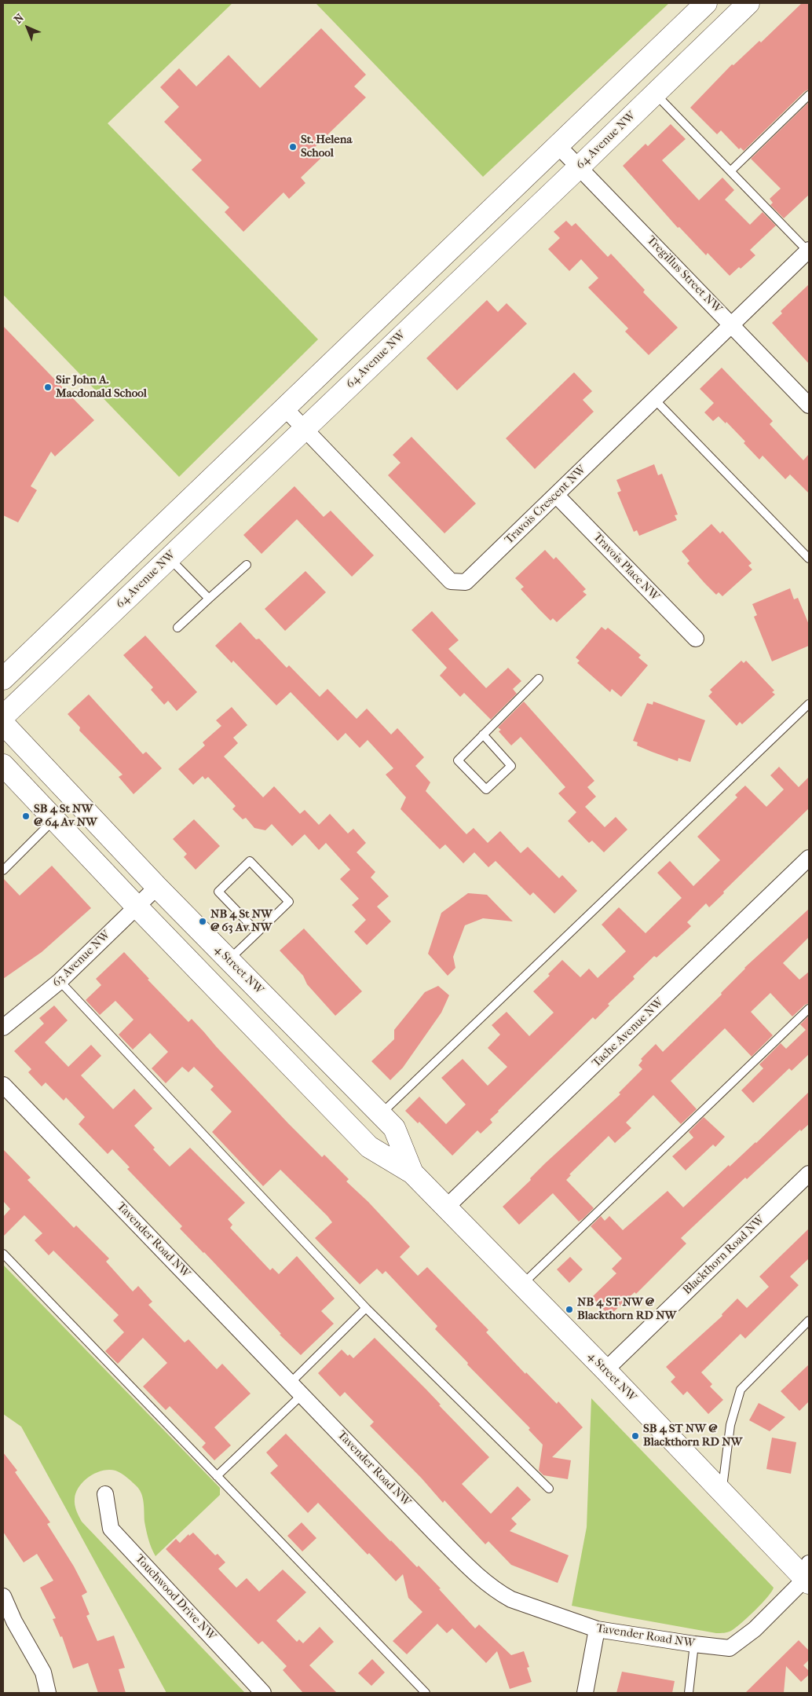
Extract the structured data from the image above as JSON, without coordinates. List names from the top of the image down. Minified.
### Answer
{"streets":{"main road":["64 Avenue NW","4 Street NW"],"street":["Tregillus Street NW","Travois Crescent NW","Travois Place NW","63 Avenue NW","Tache Avenue NW","Tavender Road NW","Blackthorn Road NW","Touchwood Drive NW"]},"crossings":[["64 Avenue NW","Tregillus Street NW"],["64 Avenue NW","Travois Crescent NW"],["Tregillus Street NW","Travois Crescent NW"],["Travois Crescent NW","Travois Place NW"],["63 Avenue NW","4 Street NW"],["4 Street NW","Tache Avenue NW"],["4 Street NW","Tavender Road NW"],["4 Street NW","Blackthorn Road NW"]],"places":["St. Helena School","Sir John A. Macdonald School","SB 4 St NW @ 64 Av NW","NB 4 St NW @ 63 Av NW","NB 4 ST NW @ Blackthorn RD NW","SB 4 ST NW @ Blackthorn RD NW"],"north":"top left"}
